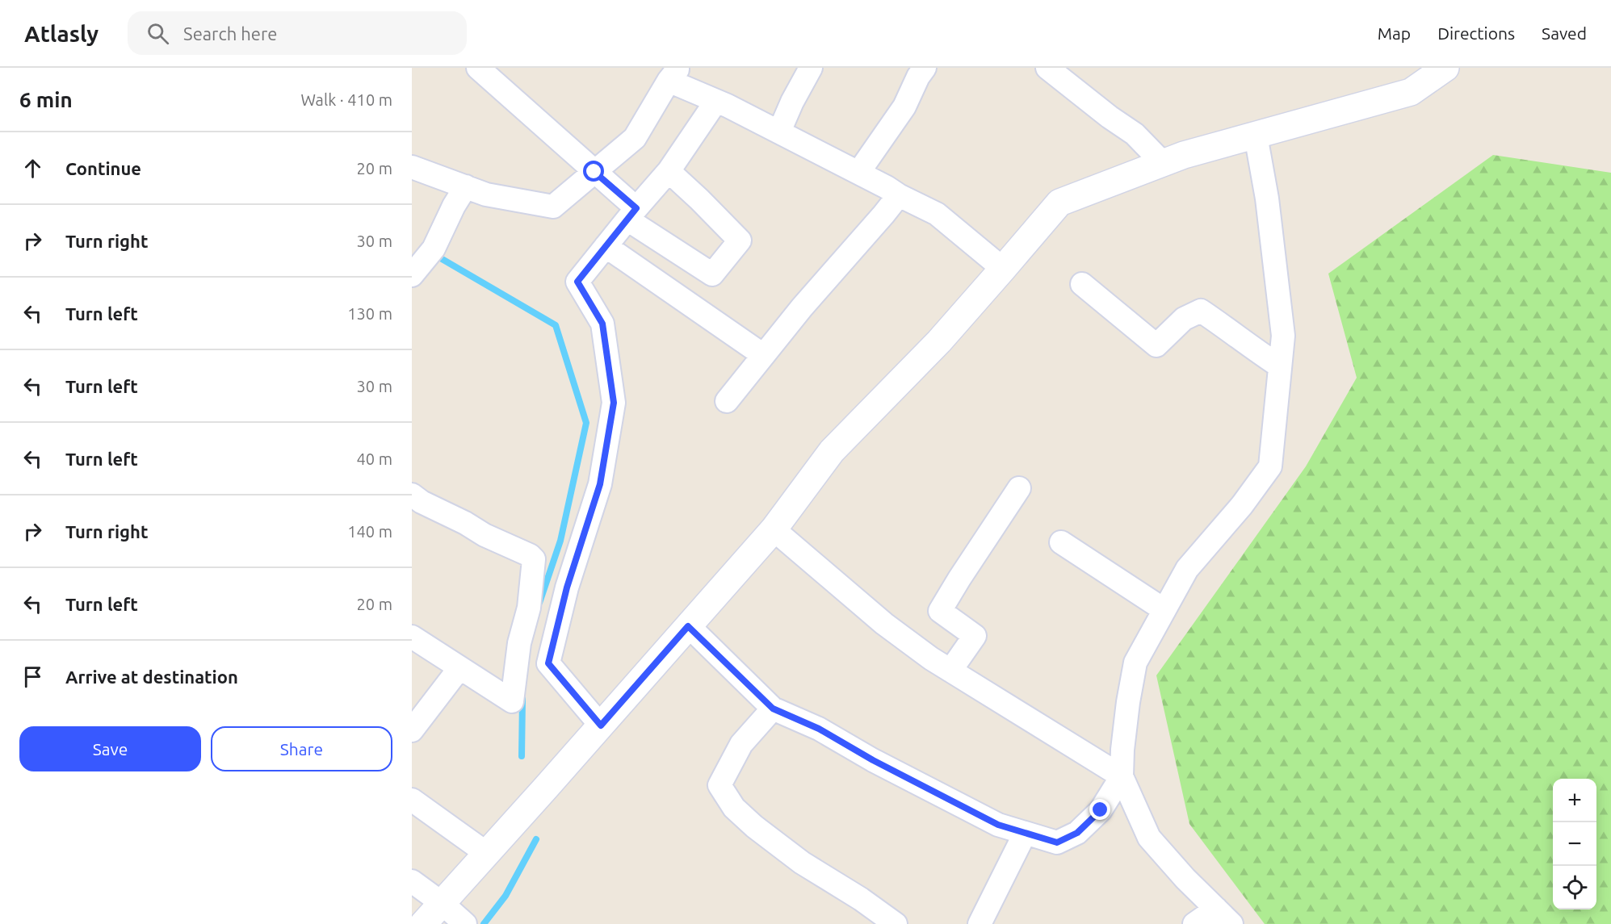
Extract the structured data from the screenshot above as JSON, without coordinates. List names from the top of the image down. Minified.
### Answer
{"page":{"header":"Atlasly","search":"Search here","nav":["Map","Directions","Saved"],"heading":["6 min","Walk · 410 m"],"list":[["Continue","20 m"],["Turn right","30 m"],["Turn left","130 m"],["Turn left","30 m"],["Turn left","40 m"],["Turn right","140 m"],["Turn left","20 m"],"Arrive at destination"],"buttons":["Save","Share"],"map_buttons":["+","−"]}}
